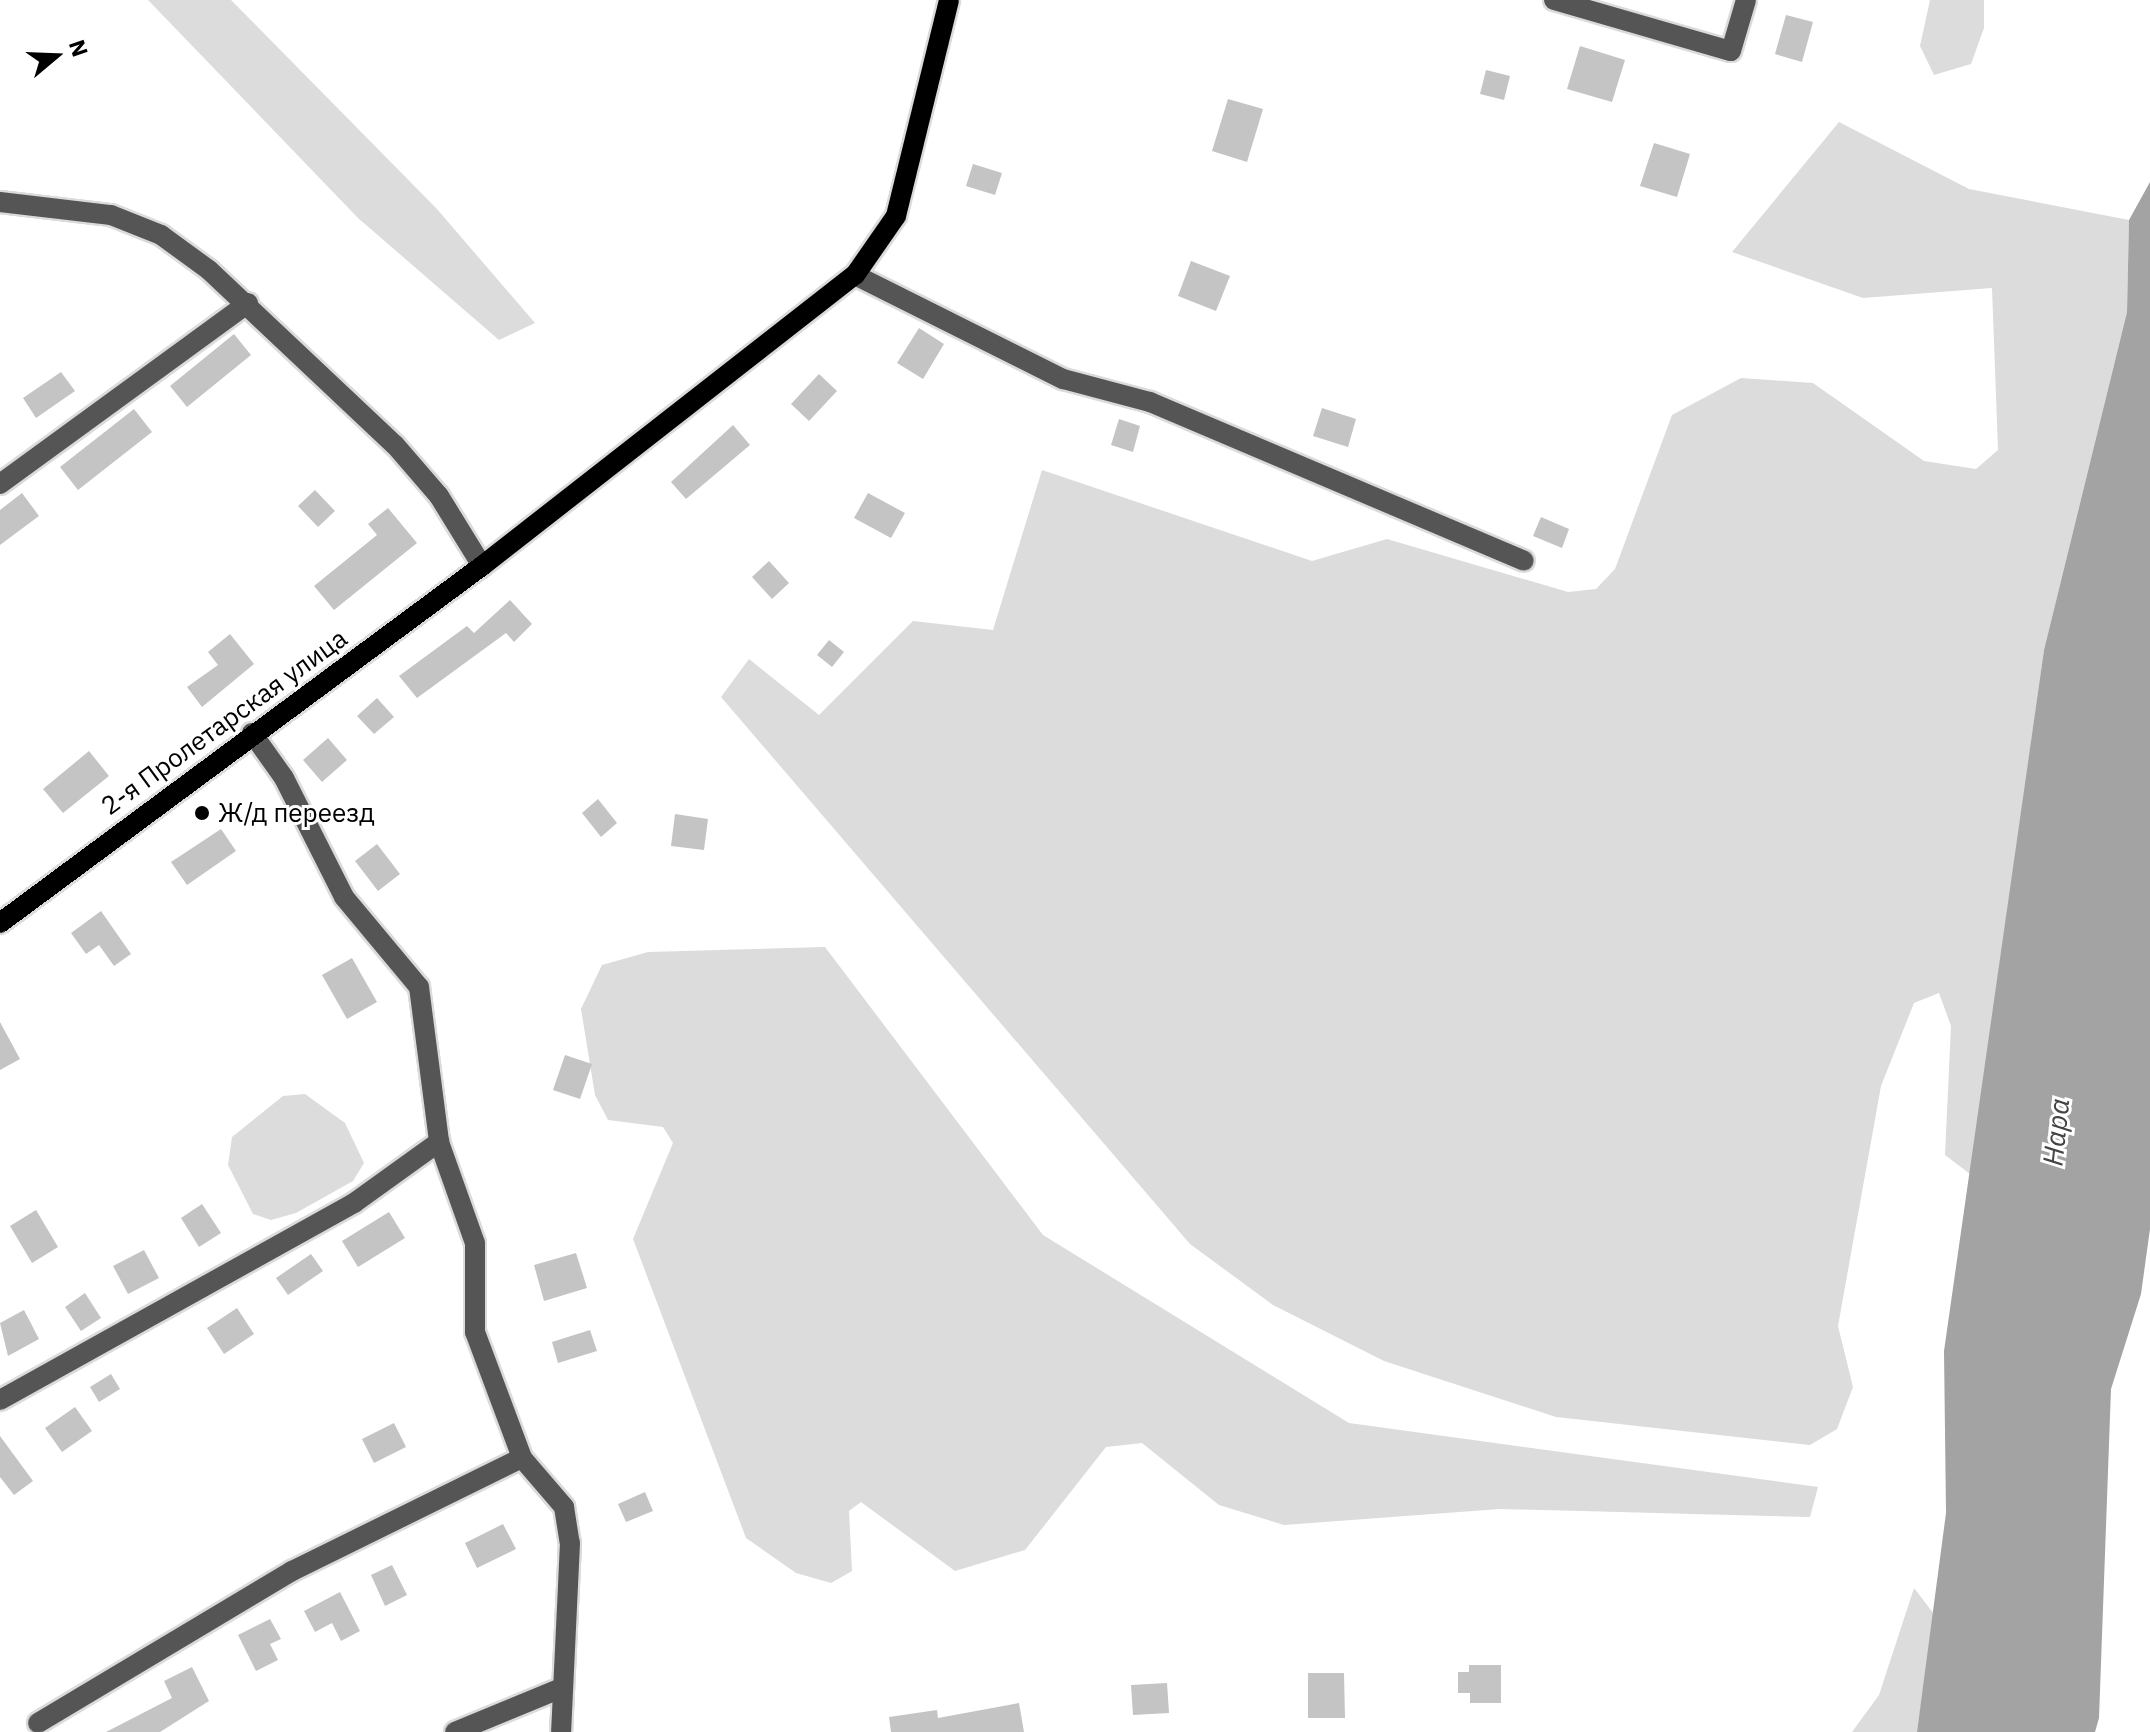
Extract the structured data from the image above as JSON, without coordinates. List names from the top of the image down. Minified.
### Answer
{"streets":{"main road":["2-я Пролетарская улица"]},"water":["Нара"],"places":["Ж/д переезд"],"north":"right"}
